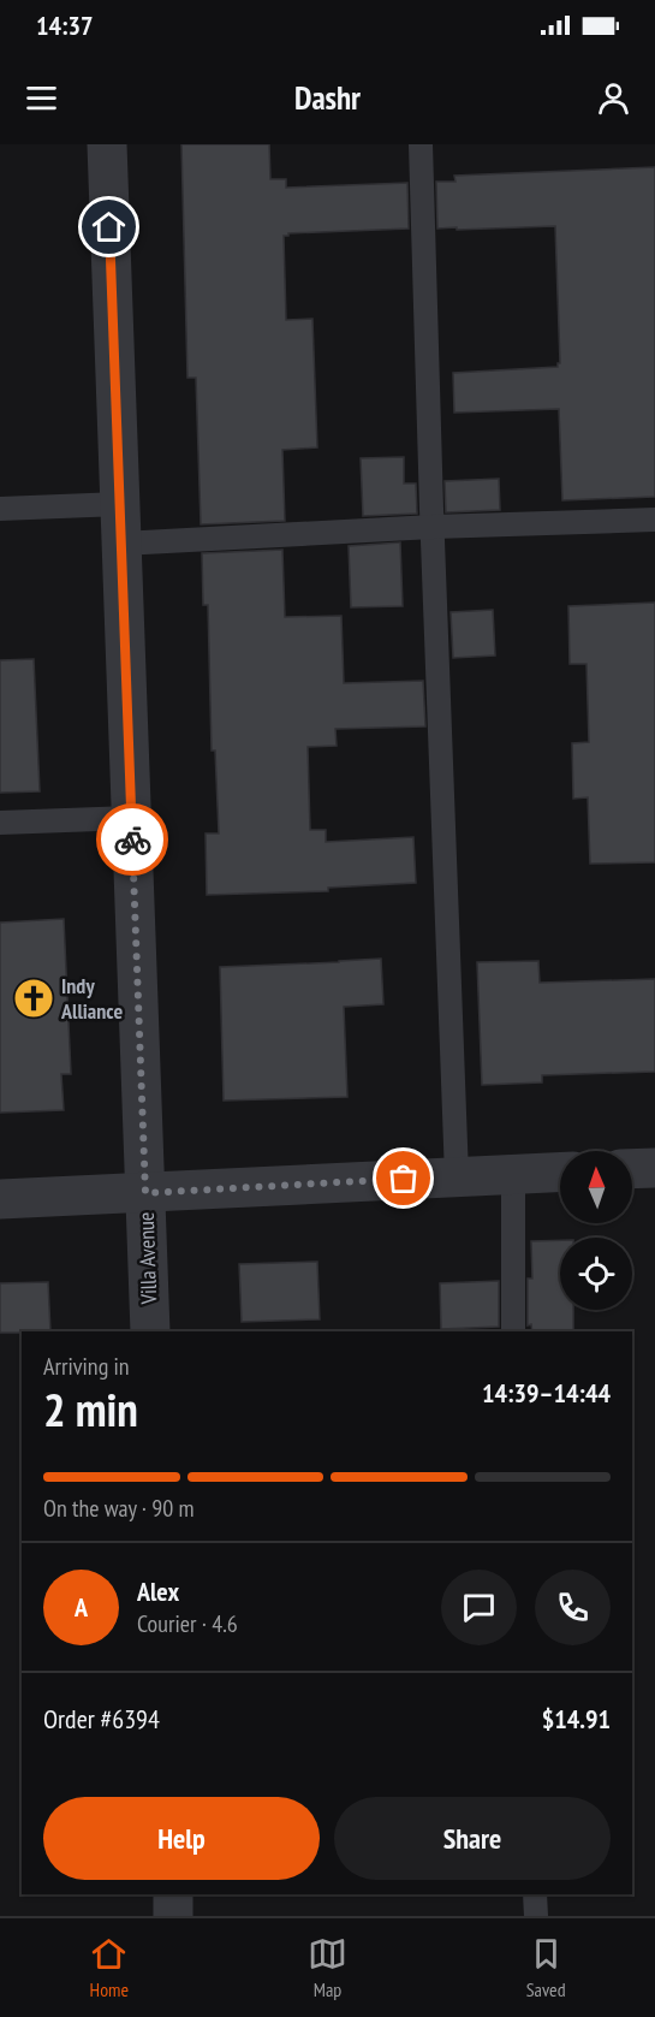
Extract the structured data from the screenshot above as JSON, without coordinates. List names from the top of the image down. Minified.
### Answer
{"streets":{"street":["Villa Avenue"]},"places":{"church":["Indy Alliance"]},"north":"top","page":{"status":"14:37","header":"Dashr","heading":["2 min","Arriving in","14:39–14:44"],"panel":["Alex","Courier · 4.6","Order #6394","$14.91"],"bar":"On the way · 90 m","round":"A","buttons":["Help","Share"],"tabs":["Home","Map","Saved"]}}
